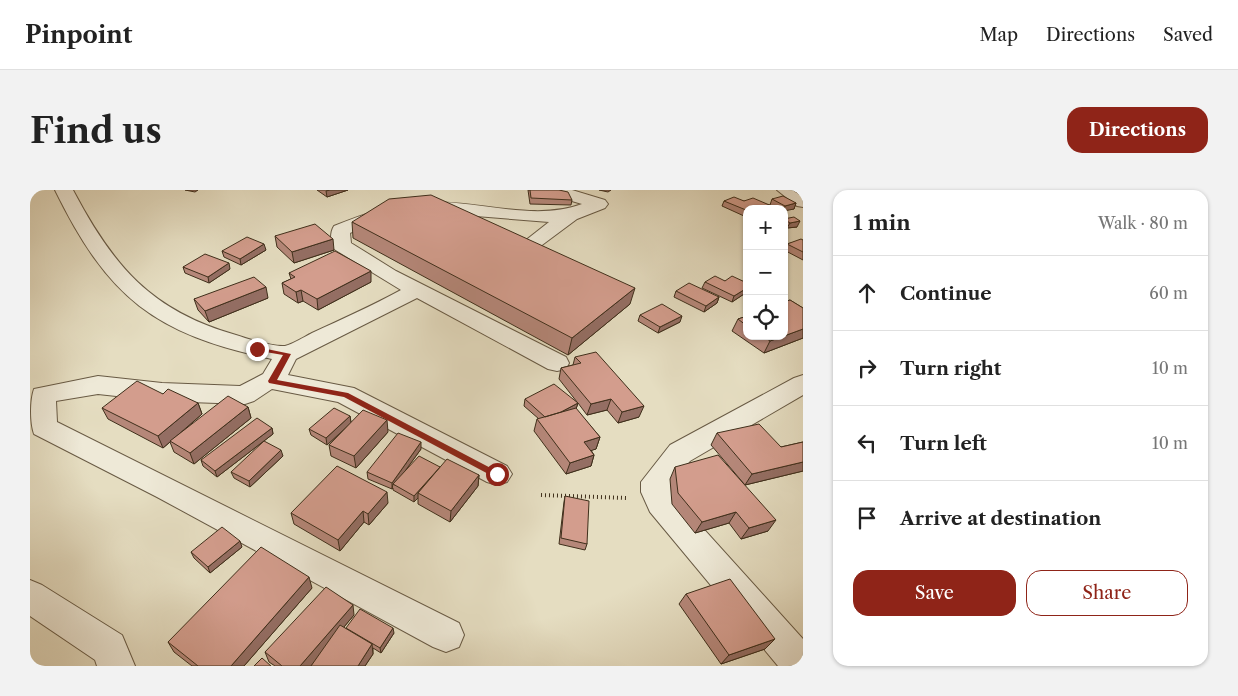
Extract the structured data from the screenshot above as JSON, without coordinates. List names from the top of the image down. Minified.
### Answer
{"page":{"header":"Pinpoint","nav":["Map","Directions","Saved"],"buttons":["Directions",["Save","Share"]],"title":"Find us","heading":["1 min","Walk · 80 m"],"map_buttons":["+","−"],"list":[["Continue","60 m"],["Turn right","10 m"],["Turn left","10 m"],"Arrive at destination"]}}
